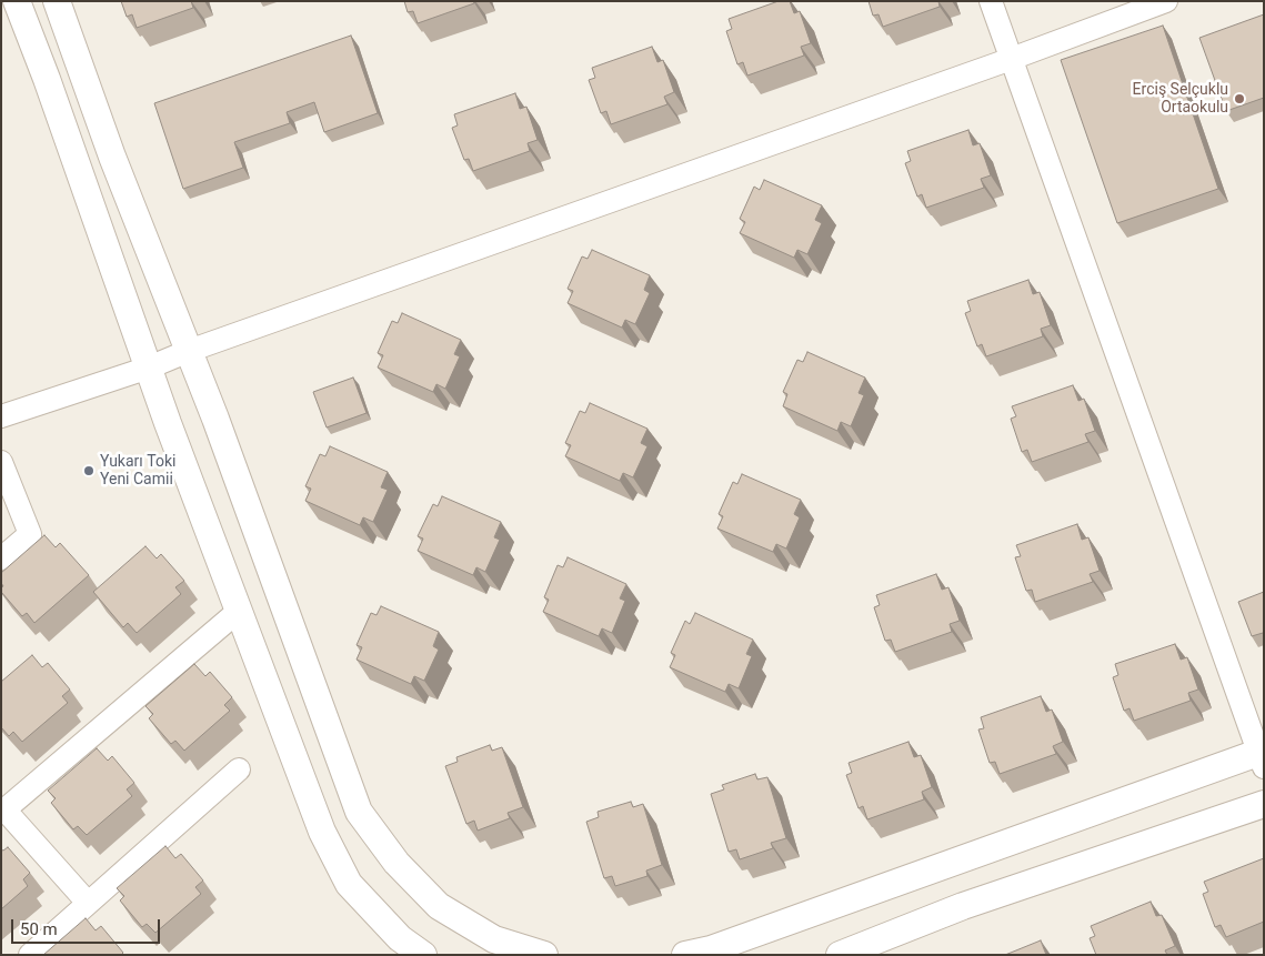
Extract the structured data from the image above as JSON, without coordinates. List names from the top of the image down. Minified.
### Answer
{"places":["Erciş Selçuklu Ortaokulu","Yukarı Toki Yeni Camii"],"scale_bar":"50 m"}
